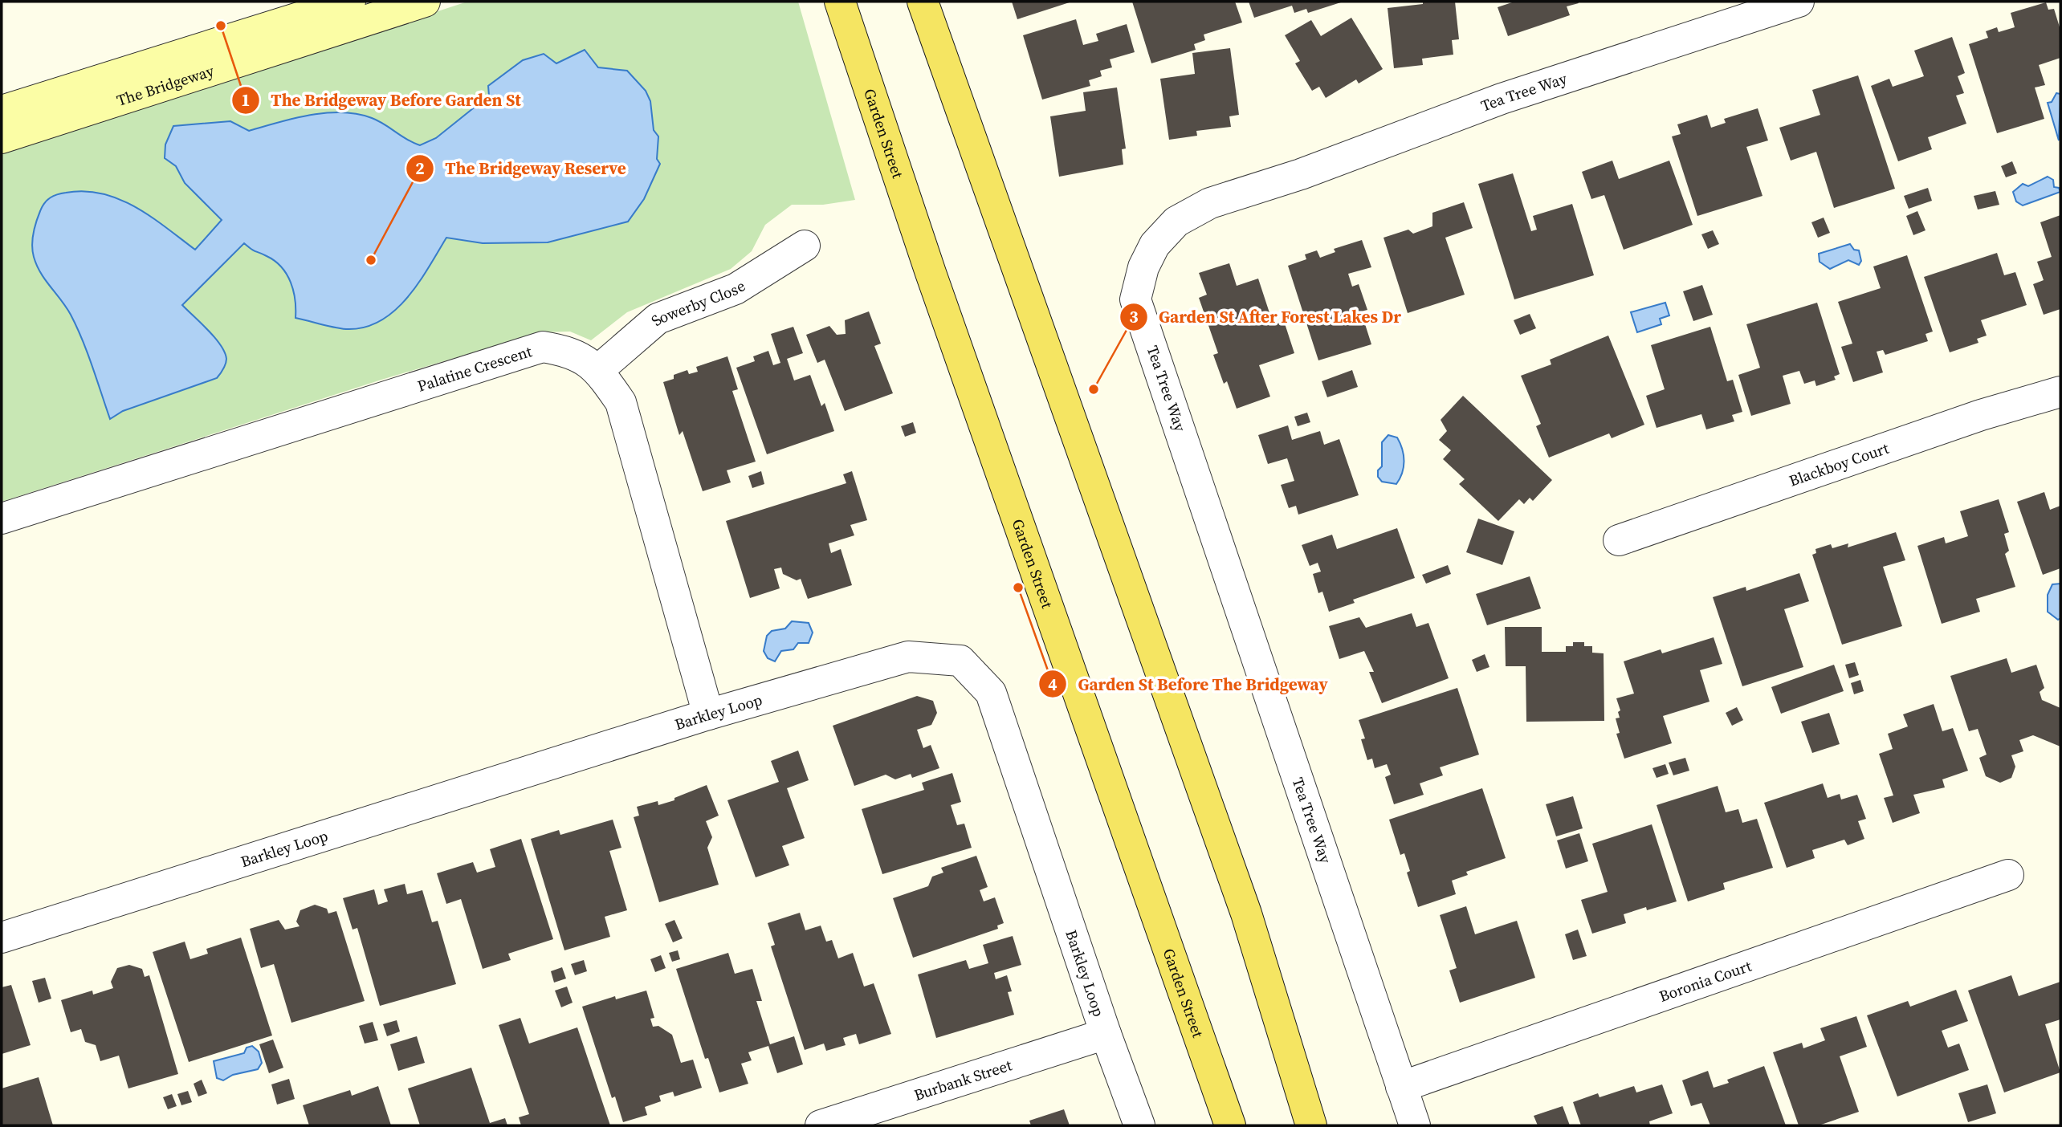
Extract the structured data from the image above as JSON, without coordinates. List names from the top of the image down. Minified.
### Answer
{"streets":{"main road":["Garden Street"],"street":["The Bridgeway","Tea Tree Way","Sowerby Close","Palatine Crescent","Blackboy Court","Barkley Loop","Boronia Court","Burbank Street"]},"crossings":[["Tea Tree Way","Boronia Court"],["Sowerby Close","Palatine Crescent"],["Palatine Crescent","Barkley Loop"],["Barkley Loop","Burbank Street"]],"places":["The Bridgeway Before Garden St","The Bridgeway Reserve","Garden St After Forest Lakes Dr","Garden St Before The Bridgeway"]}
